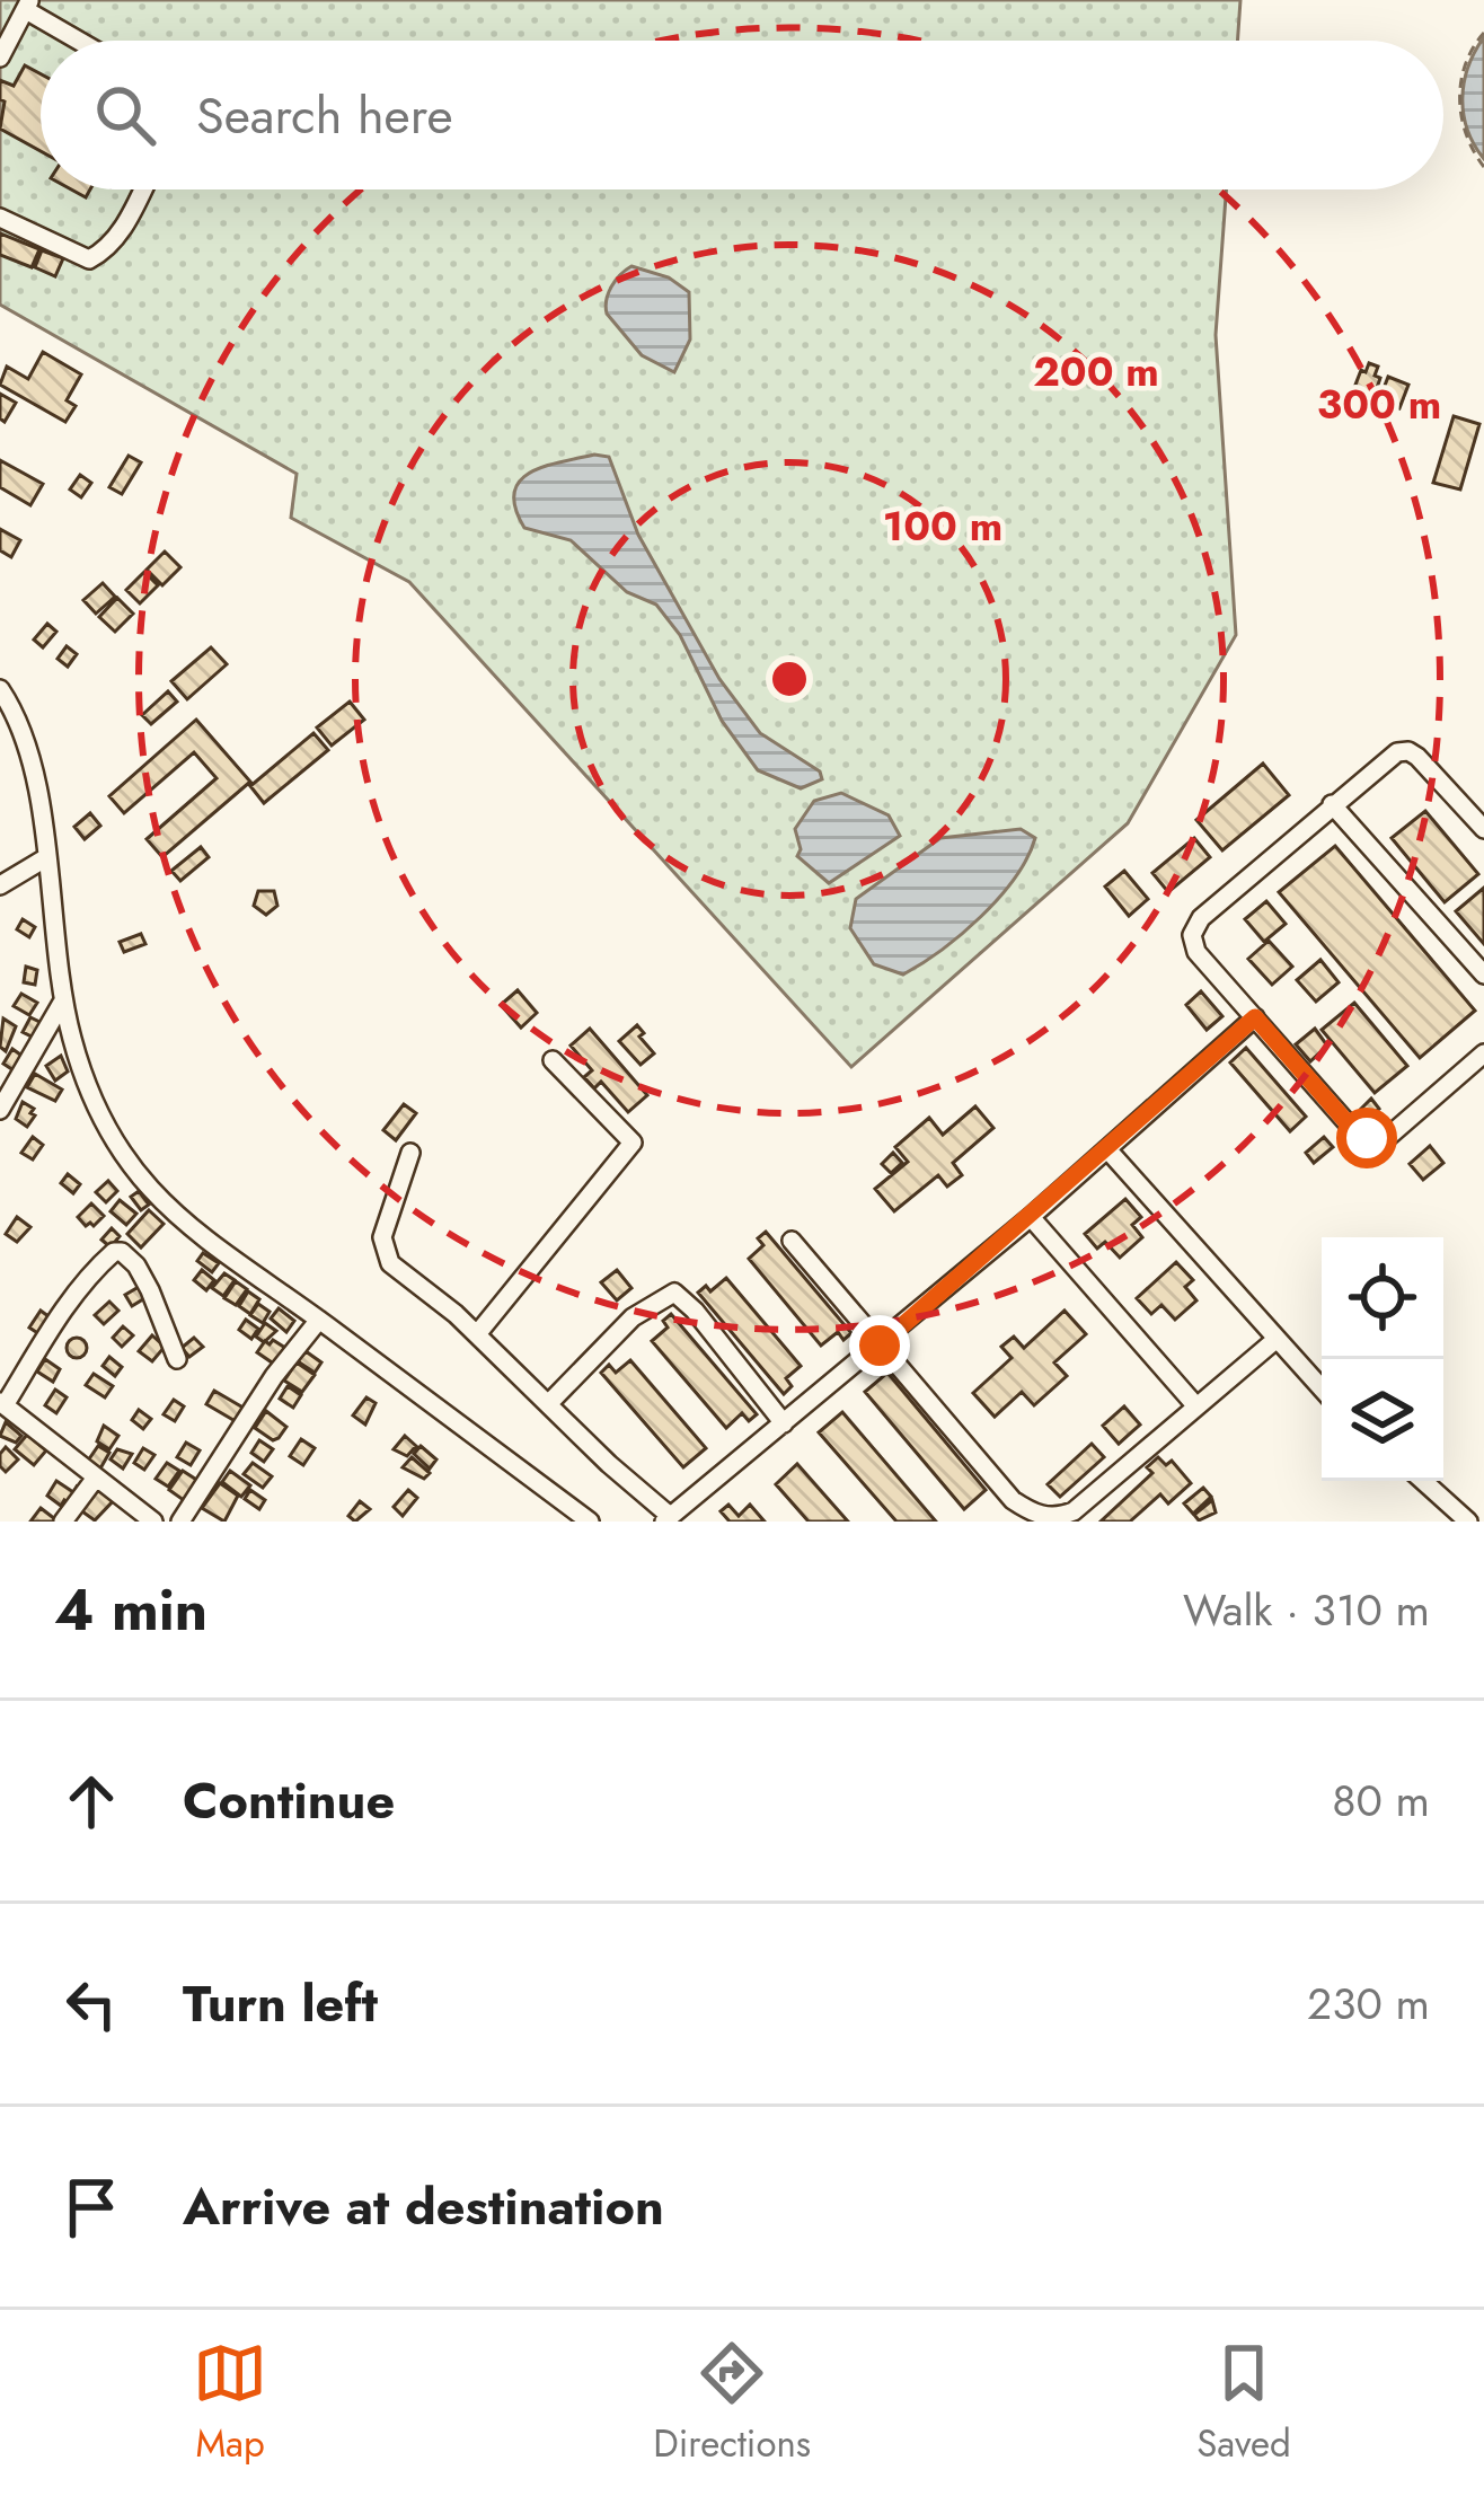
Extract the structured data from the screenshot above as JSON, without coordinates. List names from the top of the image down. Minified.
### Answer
{"page":{"search":"Search here","heading":["4 min","Walk · 310 m"],"list":[["Continue","80 m"],["Turn left","230 m"],"Arrive at destination"],"nav":["Map","Directions","Saved"]},"rings":["200 m","300 m","100 m"]}
